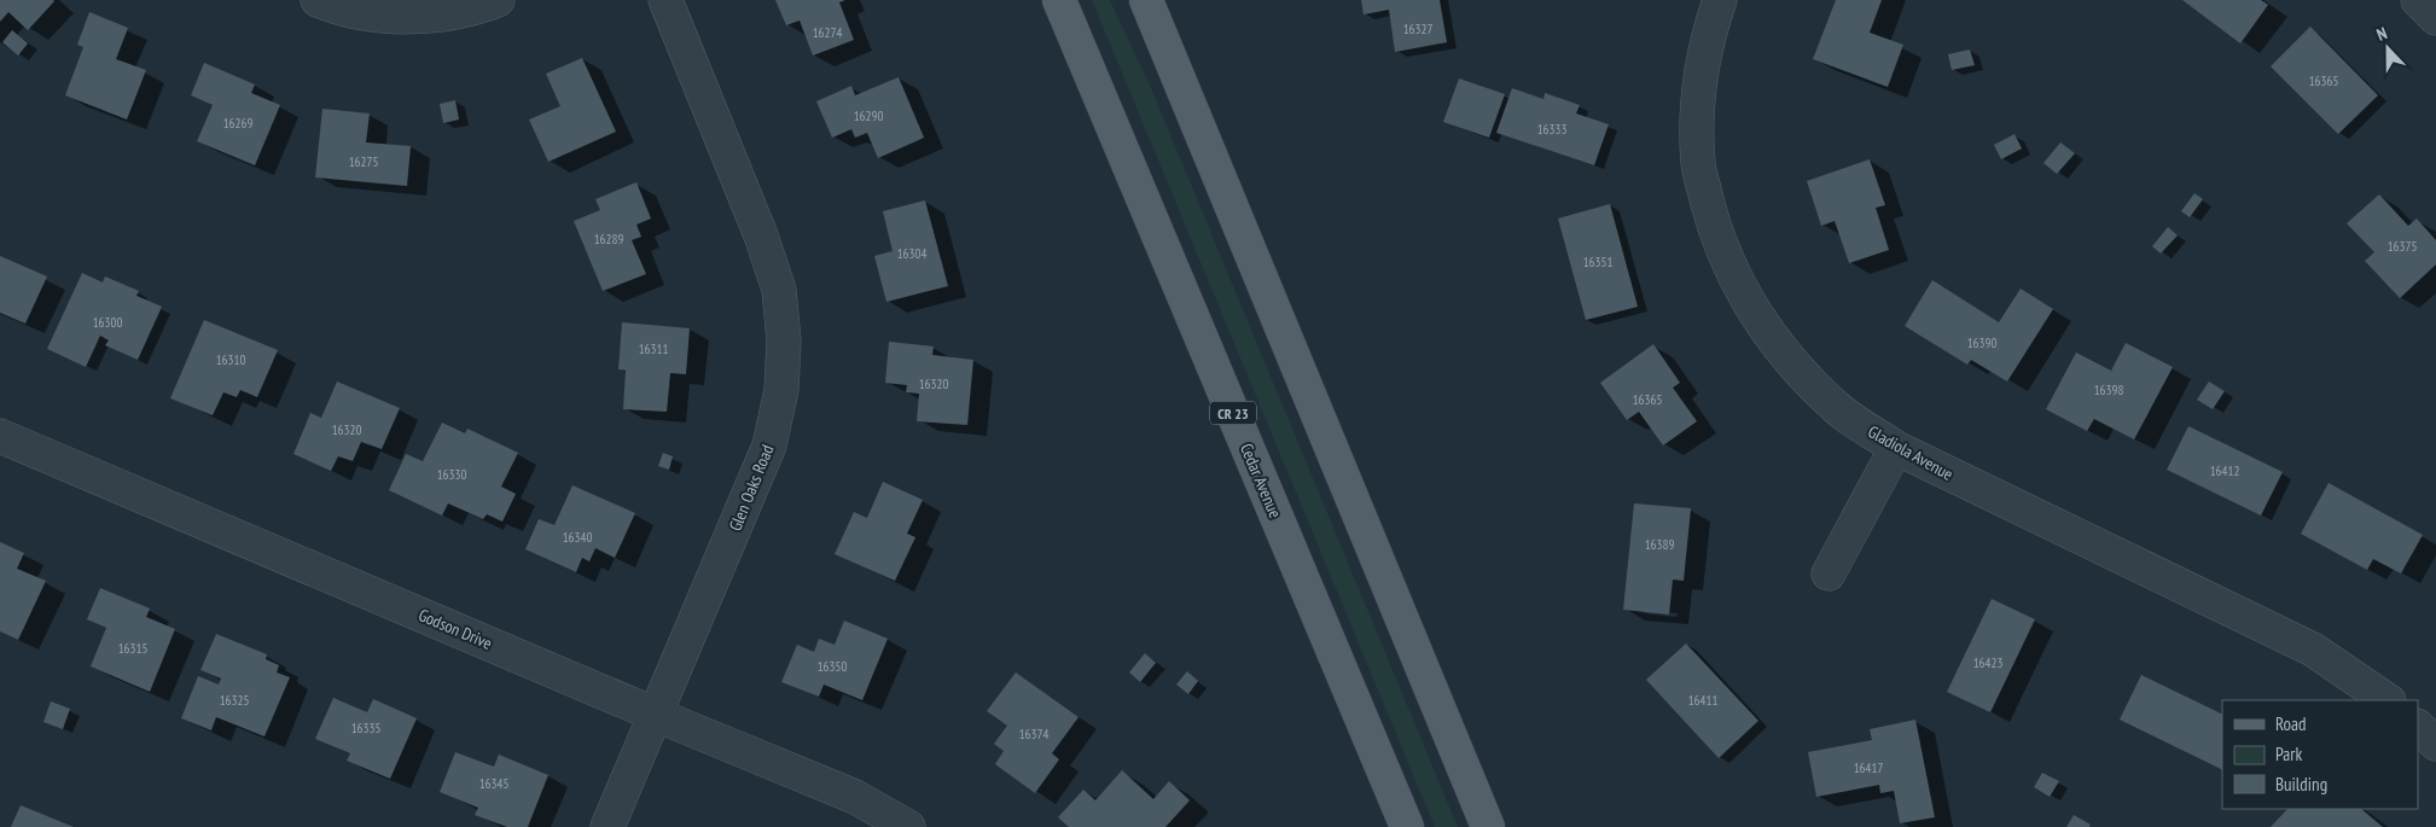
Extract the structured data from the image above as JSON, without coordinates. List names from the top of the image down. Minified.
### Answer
{"streets":{"main road":["CR 23","Cedar Avenue"],"street":["Gladiola Avenue","Glen Oaks Road","Godson Drive"]},"crossings":[["Glen Oaks Road","Godson Drive"]],"house_numbers":["16327","16274","16365","16290","16269","16333","16275","16289","16375","16304","16351","16300","16390","16311","16310","16320","16398","16365","16320","16412","16330","16340","16389","16315","16423","16350","16325","16411","16335","16374","16417","16345"],"legend":["Road","Park","Building"],"north":"top"}
